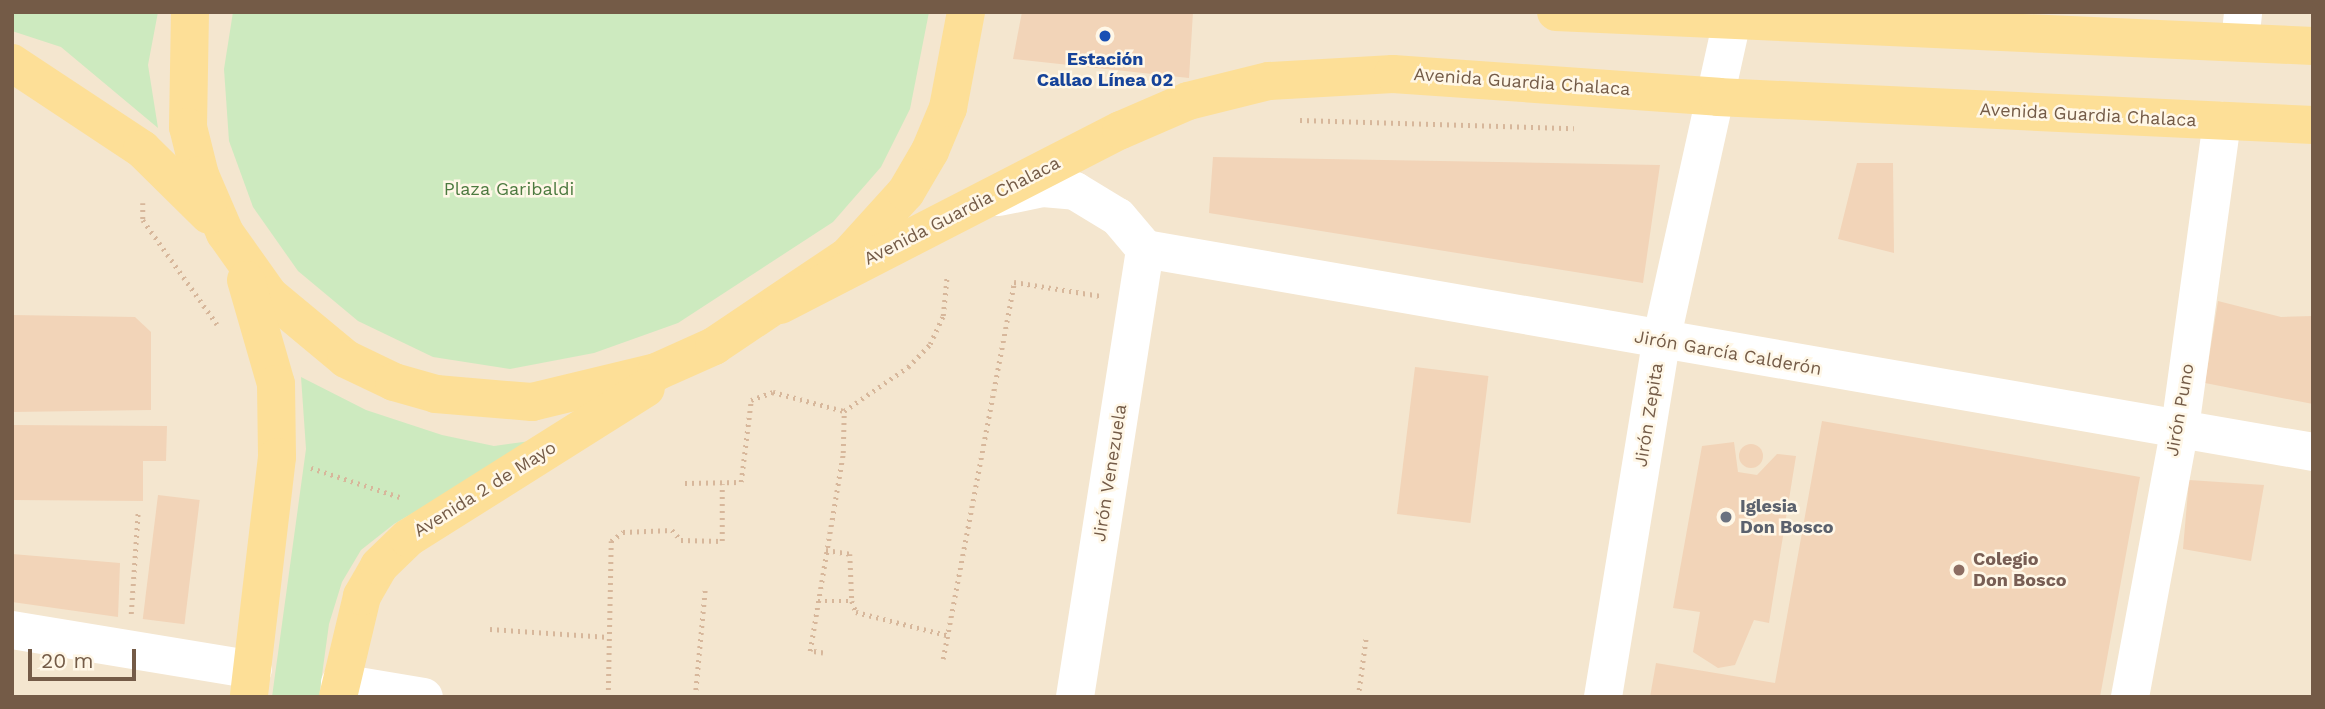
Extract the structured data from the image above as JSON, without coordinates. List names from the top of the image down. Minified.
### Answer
{"streets":{"main road":["Avenida Guardia Chalaca","Avenida 2 de Mayo"],"street":["Jirón García Calderón","Jirón Puno","Jirón Zepita","Jirón Venezuela"]},"crossings":[["Avenida Guardia Chalaca","Jirón Puno"],["Avenida Guardia Chalaca","Jirón Zepita"],["Jirón García Calderón","Jirón Puno"],["Jirón García Calderón","Jirón Zepita"],["Jirón García Calderón","Jirón Venezuela"]],"parks":["Plaza Garibaldi"],"places":["Estación Callao Línea 02","Iglesia Don Bosco","Colegio Don Bosco"],"scale_bar":"20 m"}
